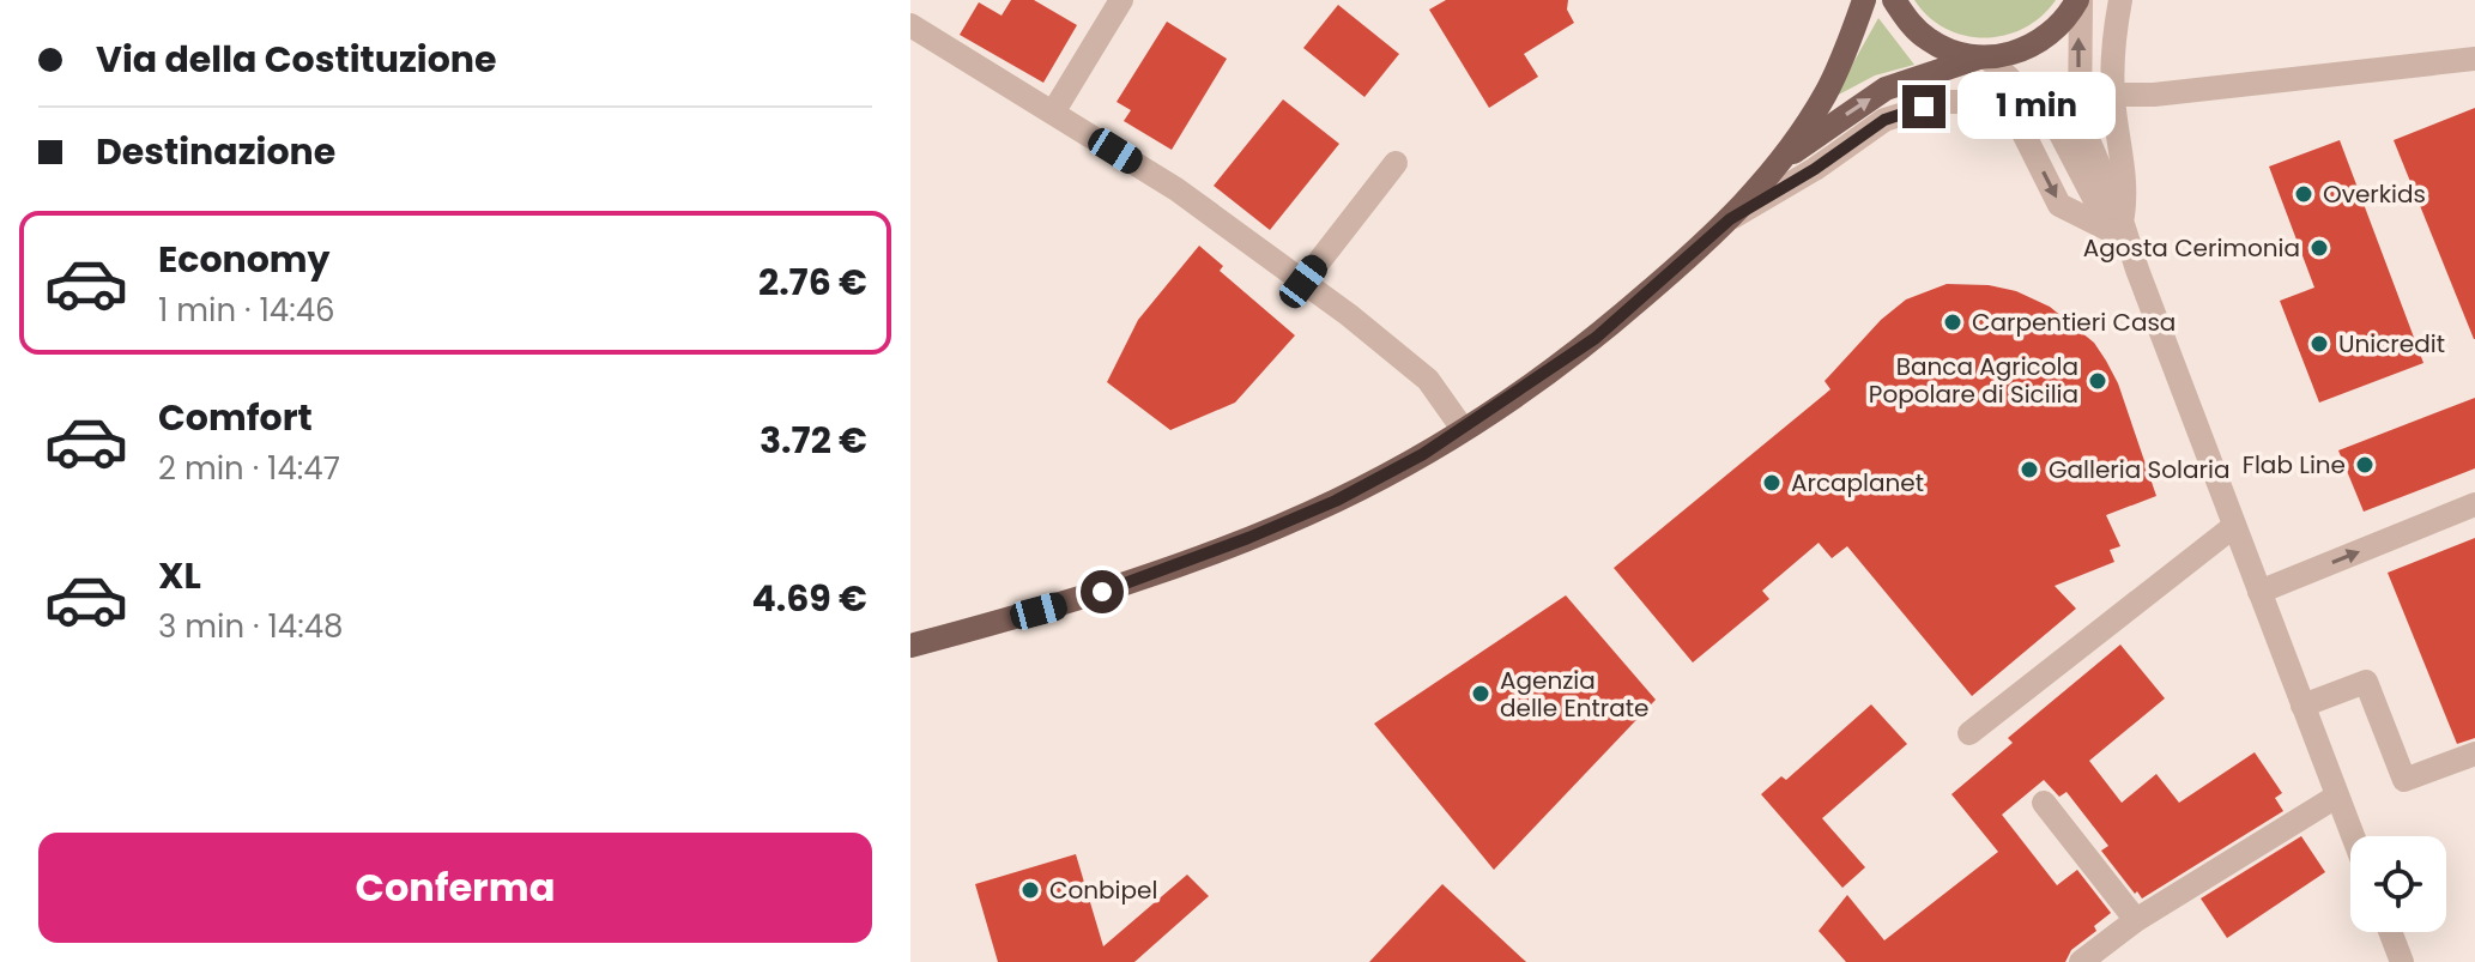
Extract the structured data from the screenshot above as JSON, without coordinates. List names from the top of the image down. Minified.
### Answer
{"places":["Overkids","Agosta Cerimonia","Carpentieri Casa","Unicredit","Banca Agricola Popolare di Sicilia","Flab Line","Galleria Solaria","Arcaplanet","Agenzia delle Entrate","Conbipel"],"page":{"banner":["Via della Costituzione","Destinazione"],"bubble":"1 min","list":[{"name":"Economy","note":"1 min · 14:46","value":"2.76 €"},{"name":"Comfort","note":"2 min · 14:47","value":"3.72 €"},{"name":"XL","note":"3 min · 14:48","value":"4.69 €"}],"buttons":"Conferma"}}
